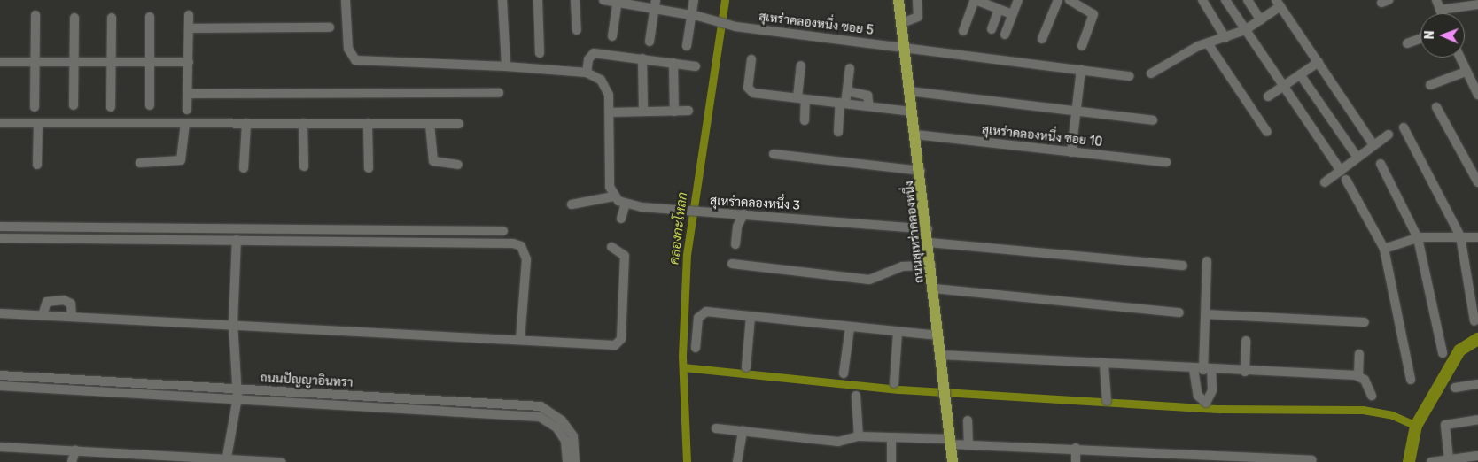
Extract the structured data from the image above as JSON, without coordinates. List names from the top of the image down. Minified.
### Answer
{"streets":{"main road":["ถนนสุเหร่าคลองหนึ่ง"],"street":["สุเหร่าคลองหนึ่ง ซอย 5","สุเหร่าคลองหนึ่ง ซอย 10","สุเหร่าคลองหนึ่ง 3","ถนนปัญญาอินทรา"]},"crossings":[["สุเหร่าคลองหนึ่ง ซอย 5","ถนนสุเหร่าคลองหนึ่ง"],["สุเหร่าคลองหนึ่ง ซอย 10","ถนนสุเหร่าคลองหนึ่ง"],["สุเหร่าคลองหนึ่ง 3","ถนนสุเหร่าคลองหนึ่ง"]],"water":["คลองกะโหลก"],"north":"left"}
